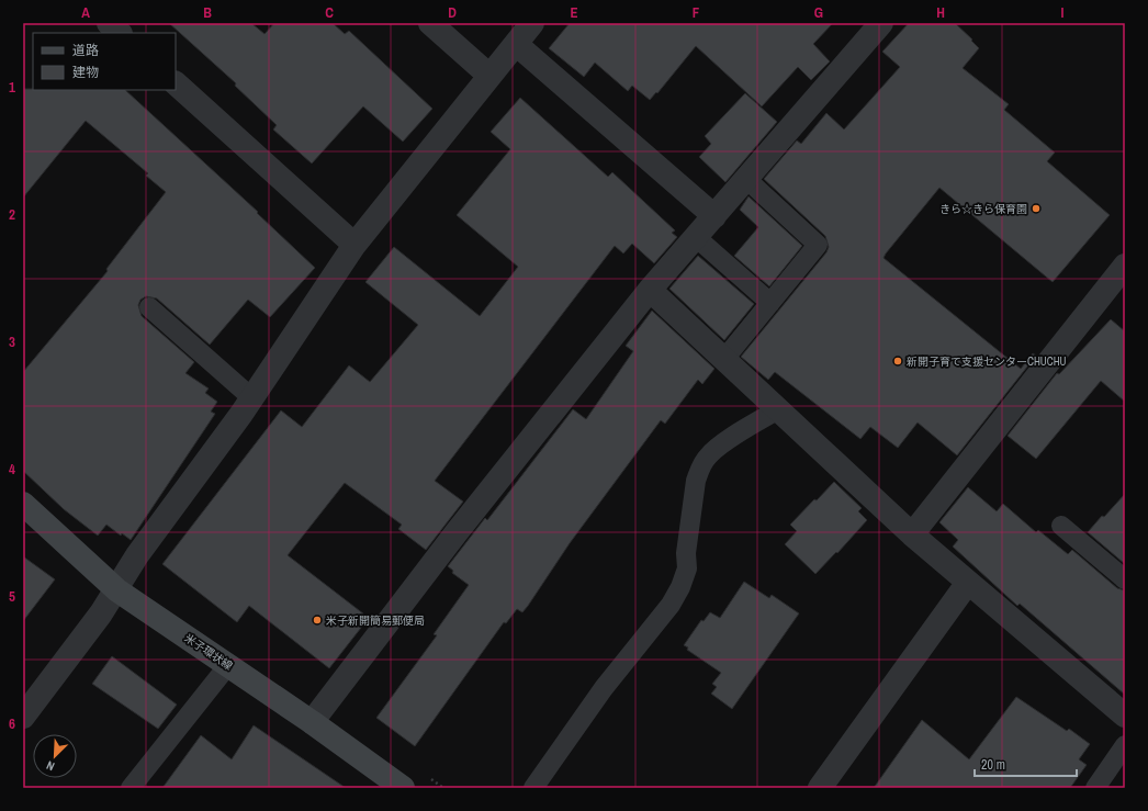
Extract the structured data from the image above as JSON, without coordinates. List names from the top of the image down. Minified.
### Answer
{"streets":{"main road":["米子環状線"]},"places":["きら☆きら保育園","新開子育て支援センターCHUCHU","米子新開簡易郵便局"],"legend":["道路","建物"],"scale_bar":"20 m","north":"bottom left","grid":{"columns":["A","B","C","D","E","F","G","H","I"],"rows":["1","2","3","4","5","6"]}}
